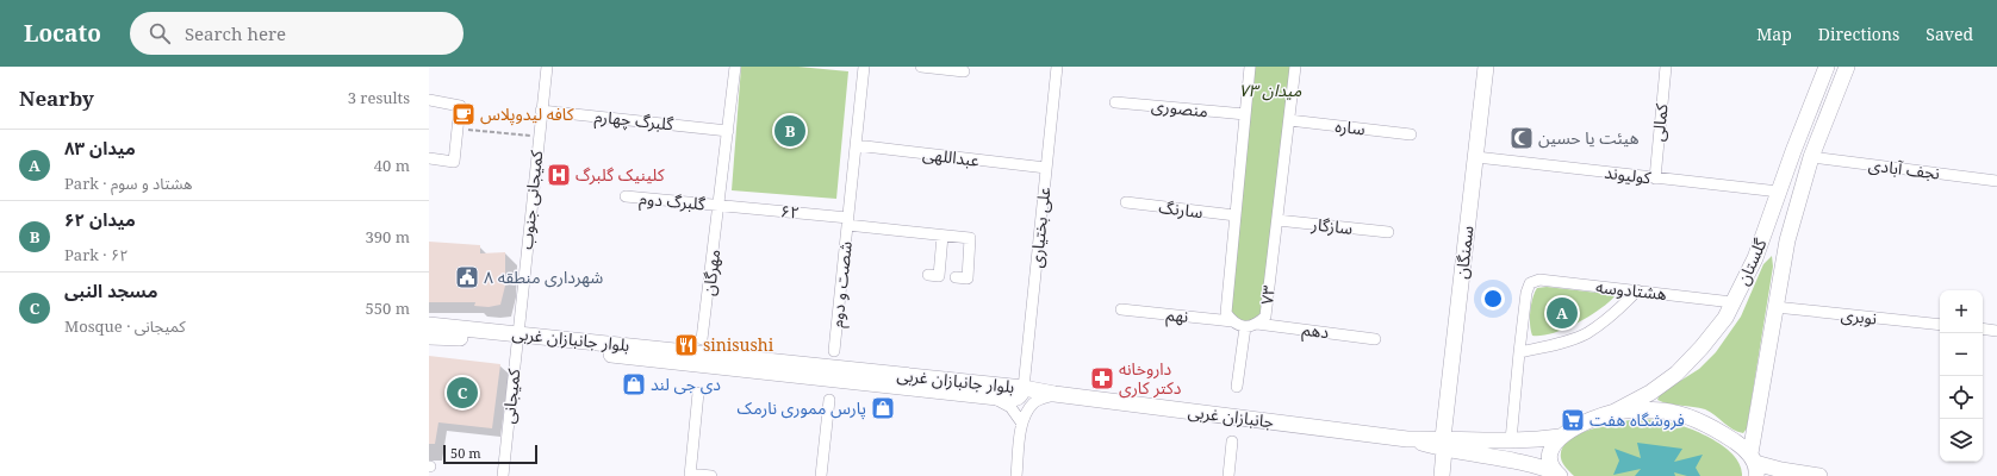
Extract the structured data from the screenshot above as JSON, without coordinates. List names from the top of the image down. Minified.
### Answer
{"streets":{"main road":["سمنگان","گلستان","بلوار جانبازان غربی","جانبازان غربی"],"street":["منصوری","گلبرگ چهارم","کمالی","ساره","عبداللهی","نجف آبادی","کولیوند","کمیجانی جنوب","گلبرگ دوم","سارنگ","۶۲","سازگار","علی بختیاری","مهرگان","شصت و دوم","هشتادوسه","۷۳","نهم","نوبری","دهم","کمیجانی"]},"crossings":[["گلبرگ چهارم","کمیجانی جنوب"],["کمالی","کولیوند"],["ساره","۷۳"],["عبداللهی","علی بختیاری"],["نجف آبادی","گلستان"],["کولیوند","سمنگان"],["کولیوند","گلستان"],["کمیجانی جنوب","بلوار جانبازان غربی"],["کمیجانی جنوب","کمیجانی"],["گلبرگ دوم","۶۲"],["گلبرگ دوم","مهرگان"],["۶۲","مهرگان"],["۶۲","شصت و دوم"],["سازگار","۷۳"],["علی بختیاری","بلوار جانبازان غربی"],["علی بختیاری","جانبازان غربی"],["سمنگان","جانبازان غربی"],["گلستان","هشتادوسه"],["گلستان","نوبری"],["۷۳","دهم"],["بلوار جانبازان غربی","کمیجانی"],["بلوار جانبازان غربی","جانبازان غربی"]],"parks":["میدان ۷۳"],"places":{"cafe":["کافه لیدوپلاس"],"mosque":["هیئت یا حسین"],"hospital":["کلینیک گلبرگ"],"public building":["شهرداری منطقه ۸"],"restaurant":["sinisushi"],"pharmacy":["داروخانه دکتر کاری"],"shop":["دی جی لند","پارس مموری نارمک"],"supermarket":["فروشگاه هفت"]},"scale_bar":"50 m","page":{"header":"Locato","search":"Search here","nav":["Map","Directions","Saved"],"heading":["Nearby","3 results"],"pins":["B","A","C"],"list":[{"mark":"A","name":"میدان ۸۳","note":"Park · هشتاد و سوم","value":"40 m"},{"mark":"B","name":"میدان ۶۲","note":"Park · ۶۲","value":"390 m"},{"mark":"C","name":"مسجد النبی","note":"Mosque · کمیجانی","value":"550 m"}],"map_buttons":["+","−"],"scale":"50 m"}}
